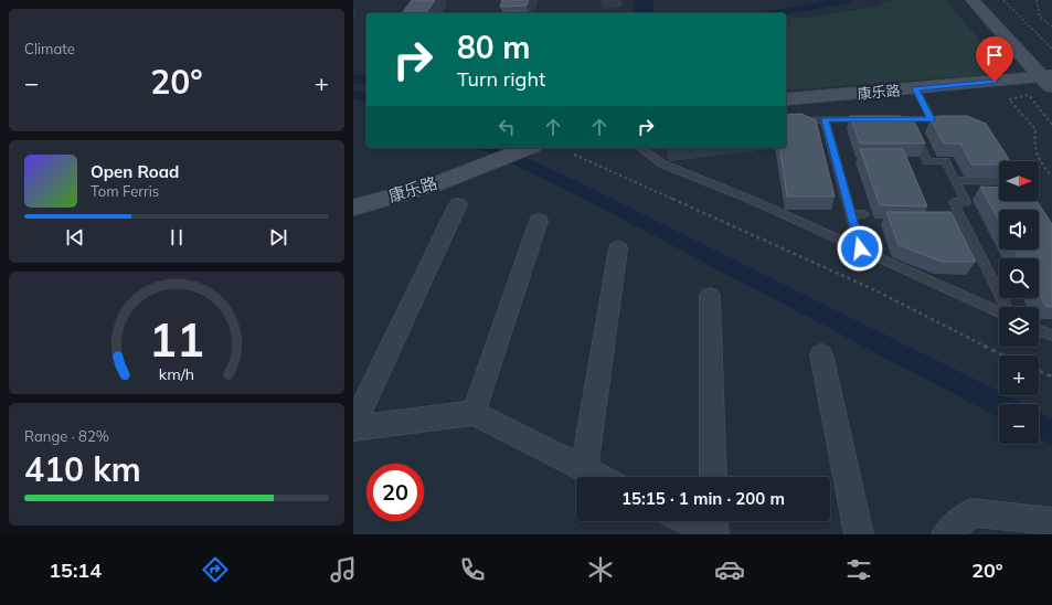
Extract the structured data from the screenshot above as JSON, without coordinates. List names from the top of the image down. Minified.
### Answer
{"streets":{"street":["康乐路"]},"north":"right","page":{"tile":["Climate",["Range · 82%","410 km"]],"turn":["80 m","Turn right"],"heat":["−","20°","+"],"song":["Open Road","Tom Ferris"],"map_buttons":["+","−"],"limit":"20","trip":"15:15 · 1 min · 200 m","tabs":["15:14","20°"],"gauge":["11","km/h"]}}
